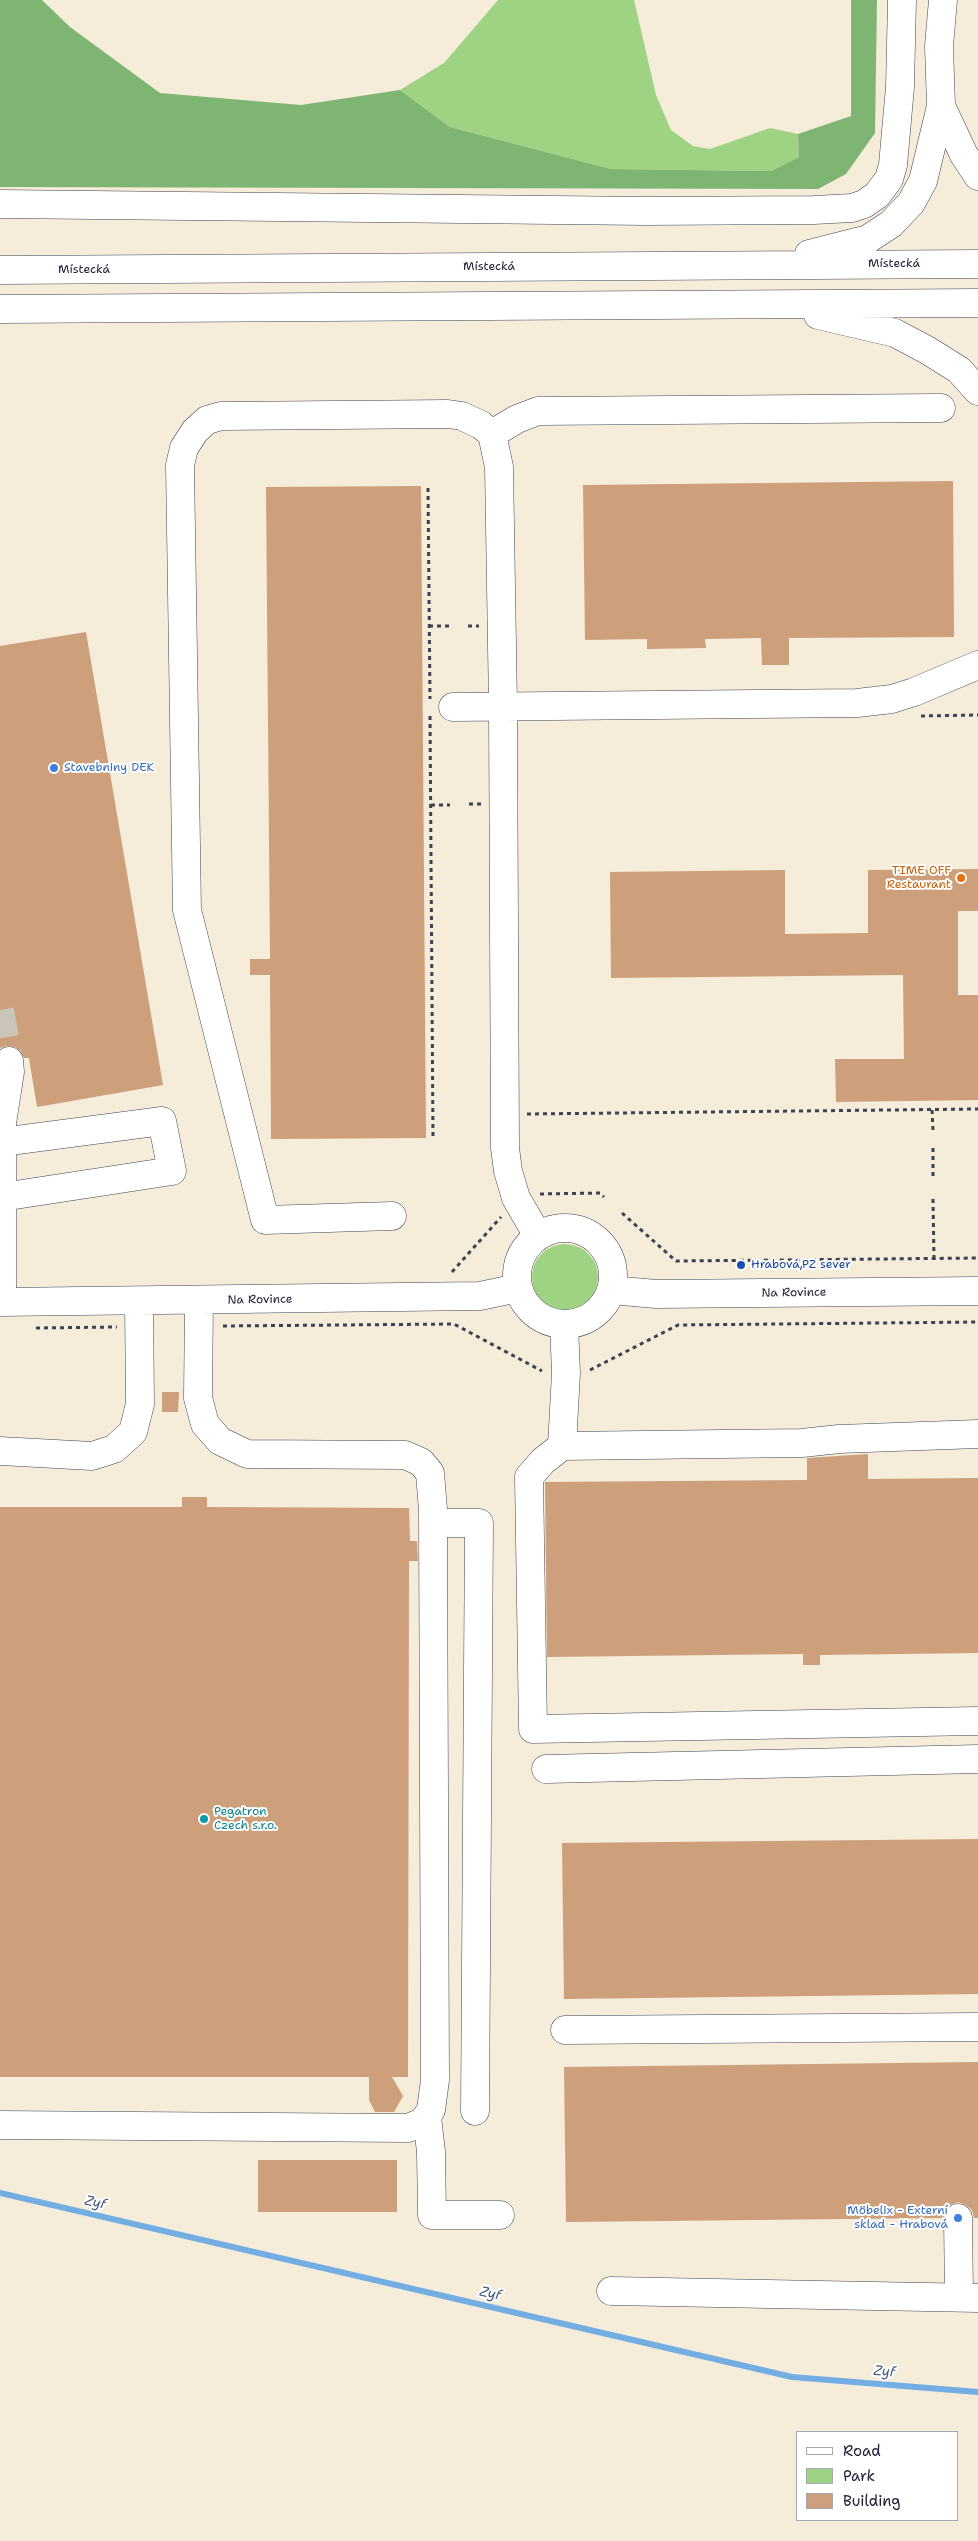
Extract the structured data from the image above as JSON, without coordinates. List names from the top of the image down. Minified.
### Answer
{"streets":{"main road":["Místecká","Na Rovince"]},"water":["Zyf"],"places":["Stavebniny DEK","TIME OFF Restaurant","Hrabová,PZ sever","Pegatron Czech s.r.o.","Möbelix - Externí sklad - Hrabová"],"legend":["Road","Park","Building"]}
